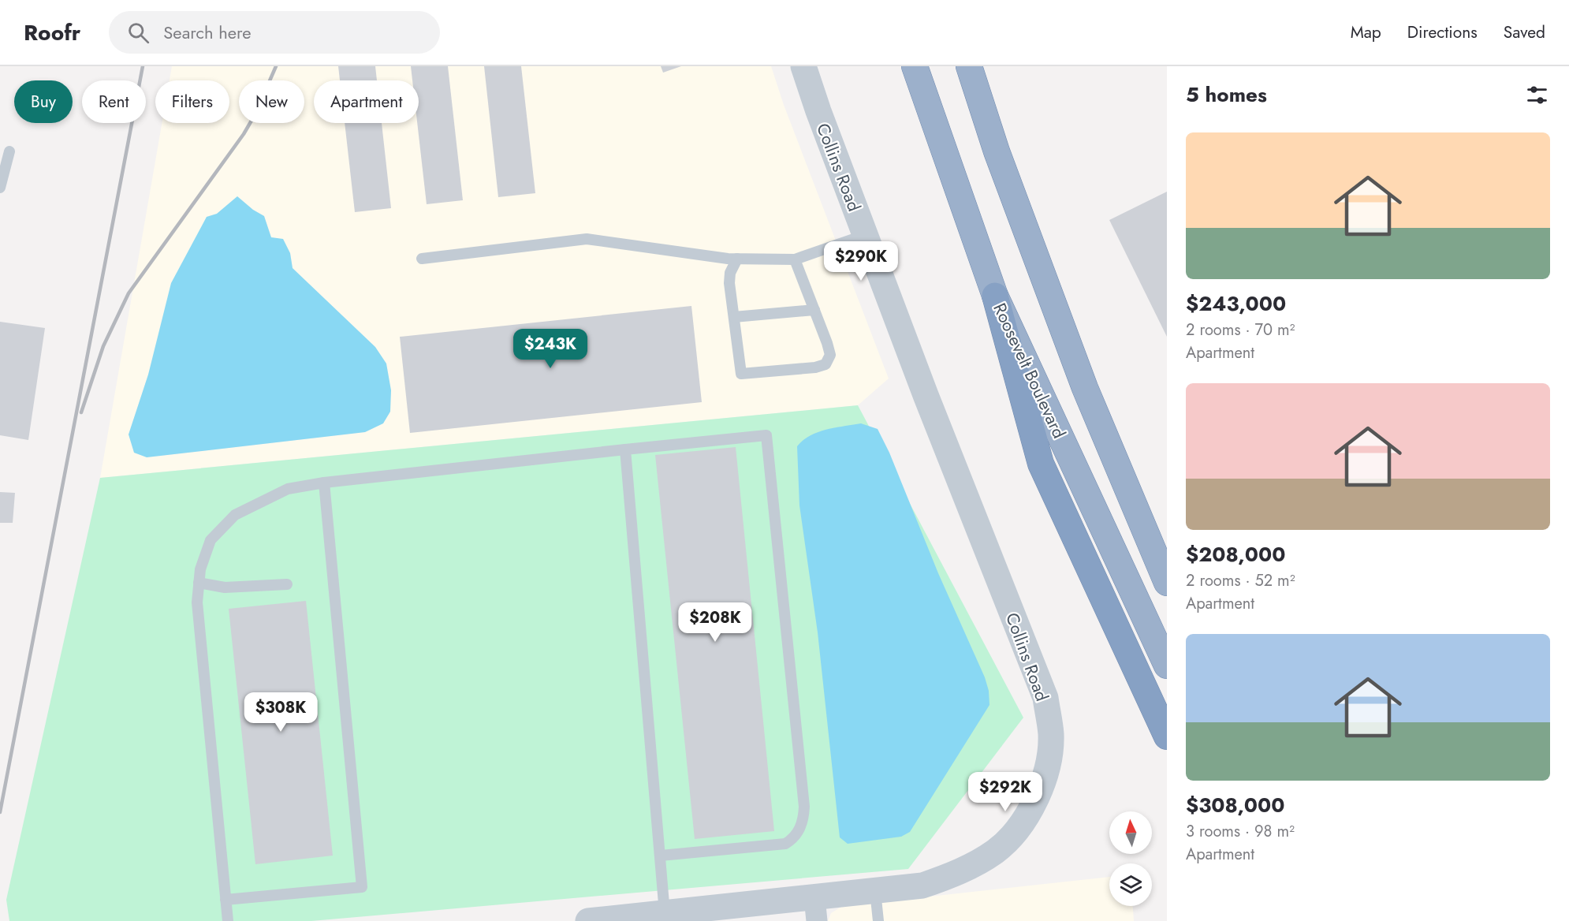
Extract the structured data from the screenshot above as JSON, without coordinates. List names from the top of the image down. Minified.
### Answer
{"streets":{"highway":["Roosevelt Boulevard"],"street":["Collins Road"]},"north":"top","page":{"header":"Roofr","search":"Search here","nav":["Map","Directions","Saved"],"heading":"5 homes","chip":["Buy","Rent","Filters","New","Apartment"],"list":[{"name":"$243,000","note":"2 rooms · 70 m² · Apartment"},{"name":"$208,000","note":"2 rooms · 52 m² · Apartment"},{"name":"$308,000","note":"3 rooms · 98 m² · Apartment"}],"price":["$290K","$243K","$208K","$308K","$292K"]}}
